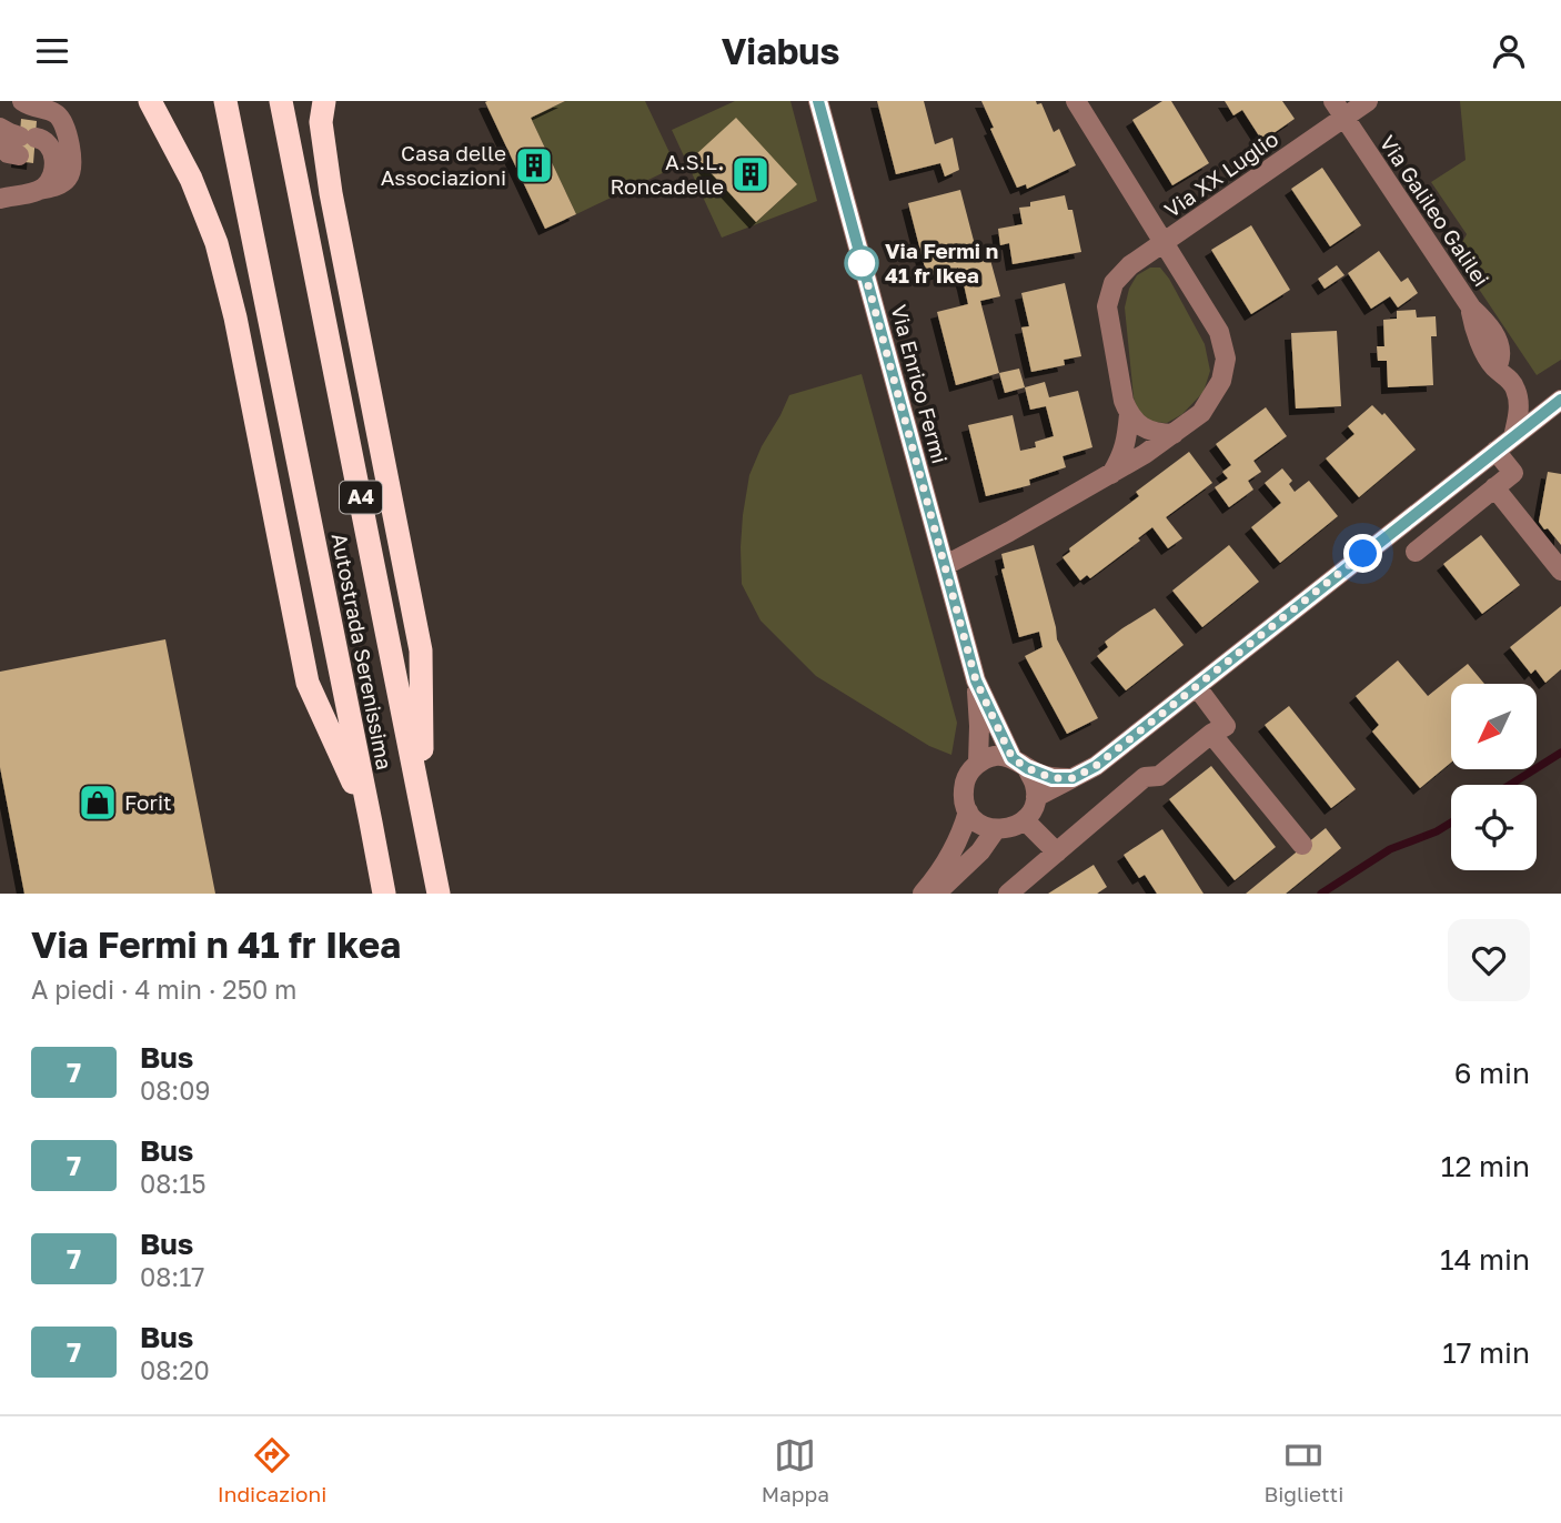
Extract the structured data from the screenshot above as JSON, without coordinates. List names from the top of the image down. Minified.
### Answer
{"streets":{"highway":["A4","Autostrada Serenissima"],"street":["Via XX Luglio","Via Galileo Galilei","Via Enrico Fermi"]},"crossings":[["Via XX Luglio","Via Galileo Galilei"],["Via XX Luglio","Via Enrico Fermi"]],"places":{"building":["Casa delle Associazioni","A.S.L. Roncadelle"],"other":["Via Fermi n 41 fr Ikea"],"shop":["Forit"]},"lines":["bus line 7"],"north":"bottom left","page":{"header":"Viabus","heading":["Via Fermi n 41 fr Ikea","A piedi · 4 min · 250 m"],"list":[{"mark":"7","name":"Bus","note":"08:09","value":"6 min"},{"mark":"7","name":"Bus","note":"08:15","value":"12 min"},{"mark":"7","name":"Bus","note":"08:17","value":"14 min"},{"mark":"7","name":"Bus","note":"08:20","value":"17 min"}],"tabs":["Indicazioni","Mappa","Biglietti"]}}
